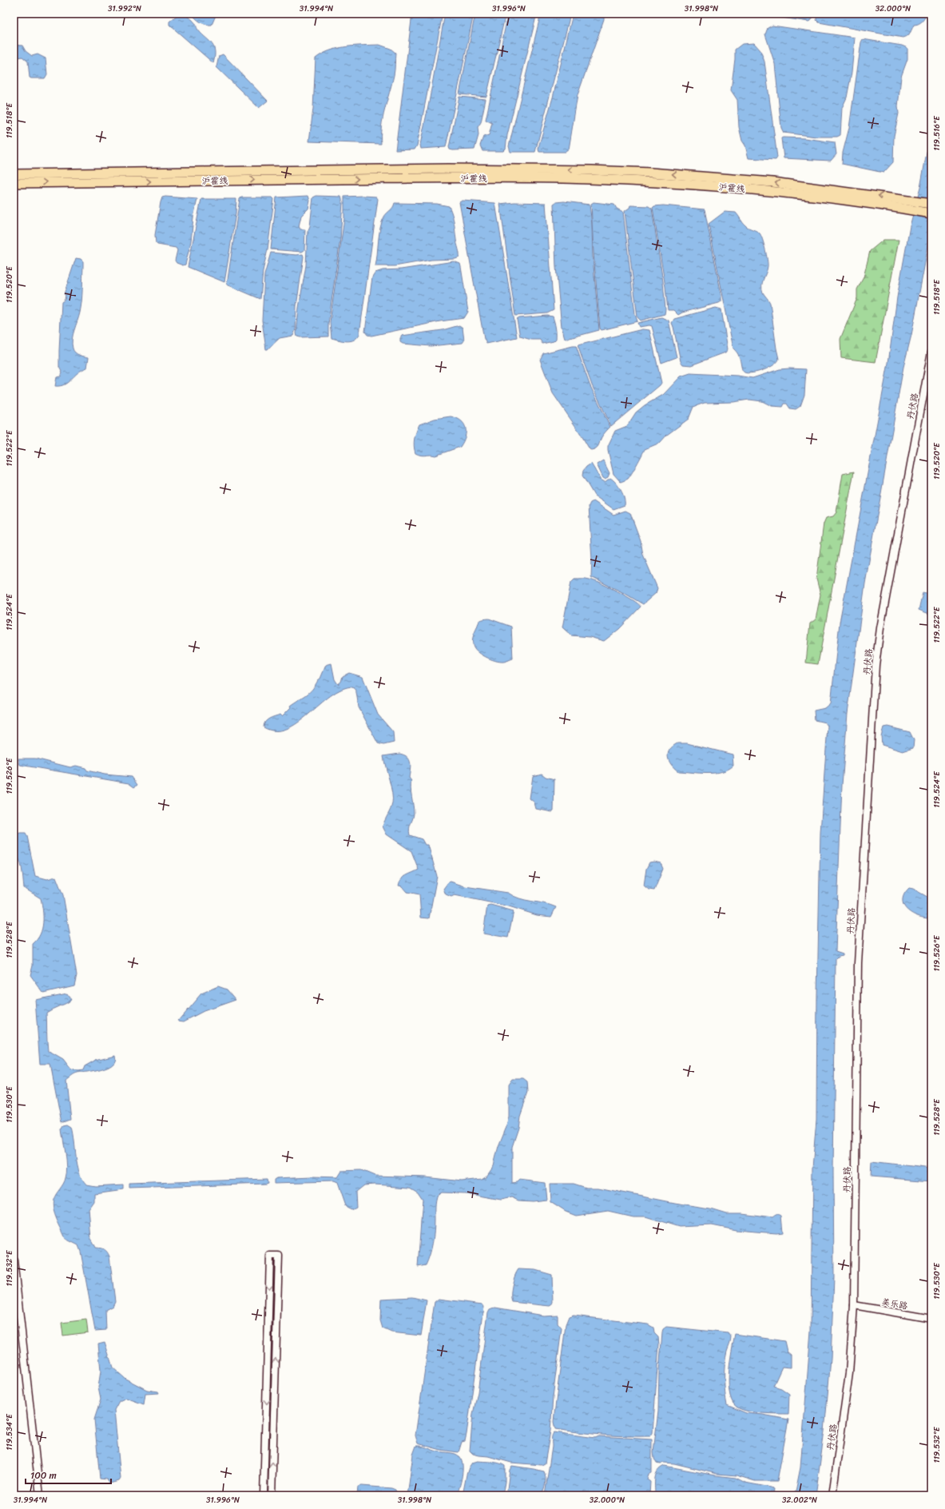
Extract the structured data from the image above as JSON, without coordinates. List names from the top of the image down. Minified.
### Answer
{"streets":{"highway":["沪霍线"],"main road":["丹伏路","美乐路"]},"crossings":[["丹伏路","美乐路"]],"scale_bar":"100 m","coordinates":["31.992°N","31.994°N","31.996°N","31.998°N","32.000°N","119.518°E","119.516°E","119.520°E","119.522°E","119.524°E","119.526°E","119.528°E","119.530°E","119.532°E","119.534°E","32.002°N"]}
